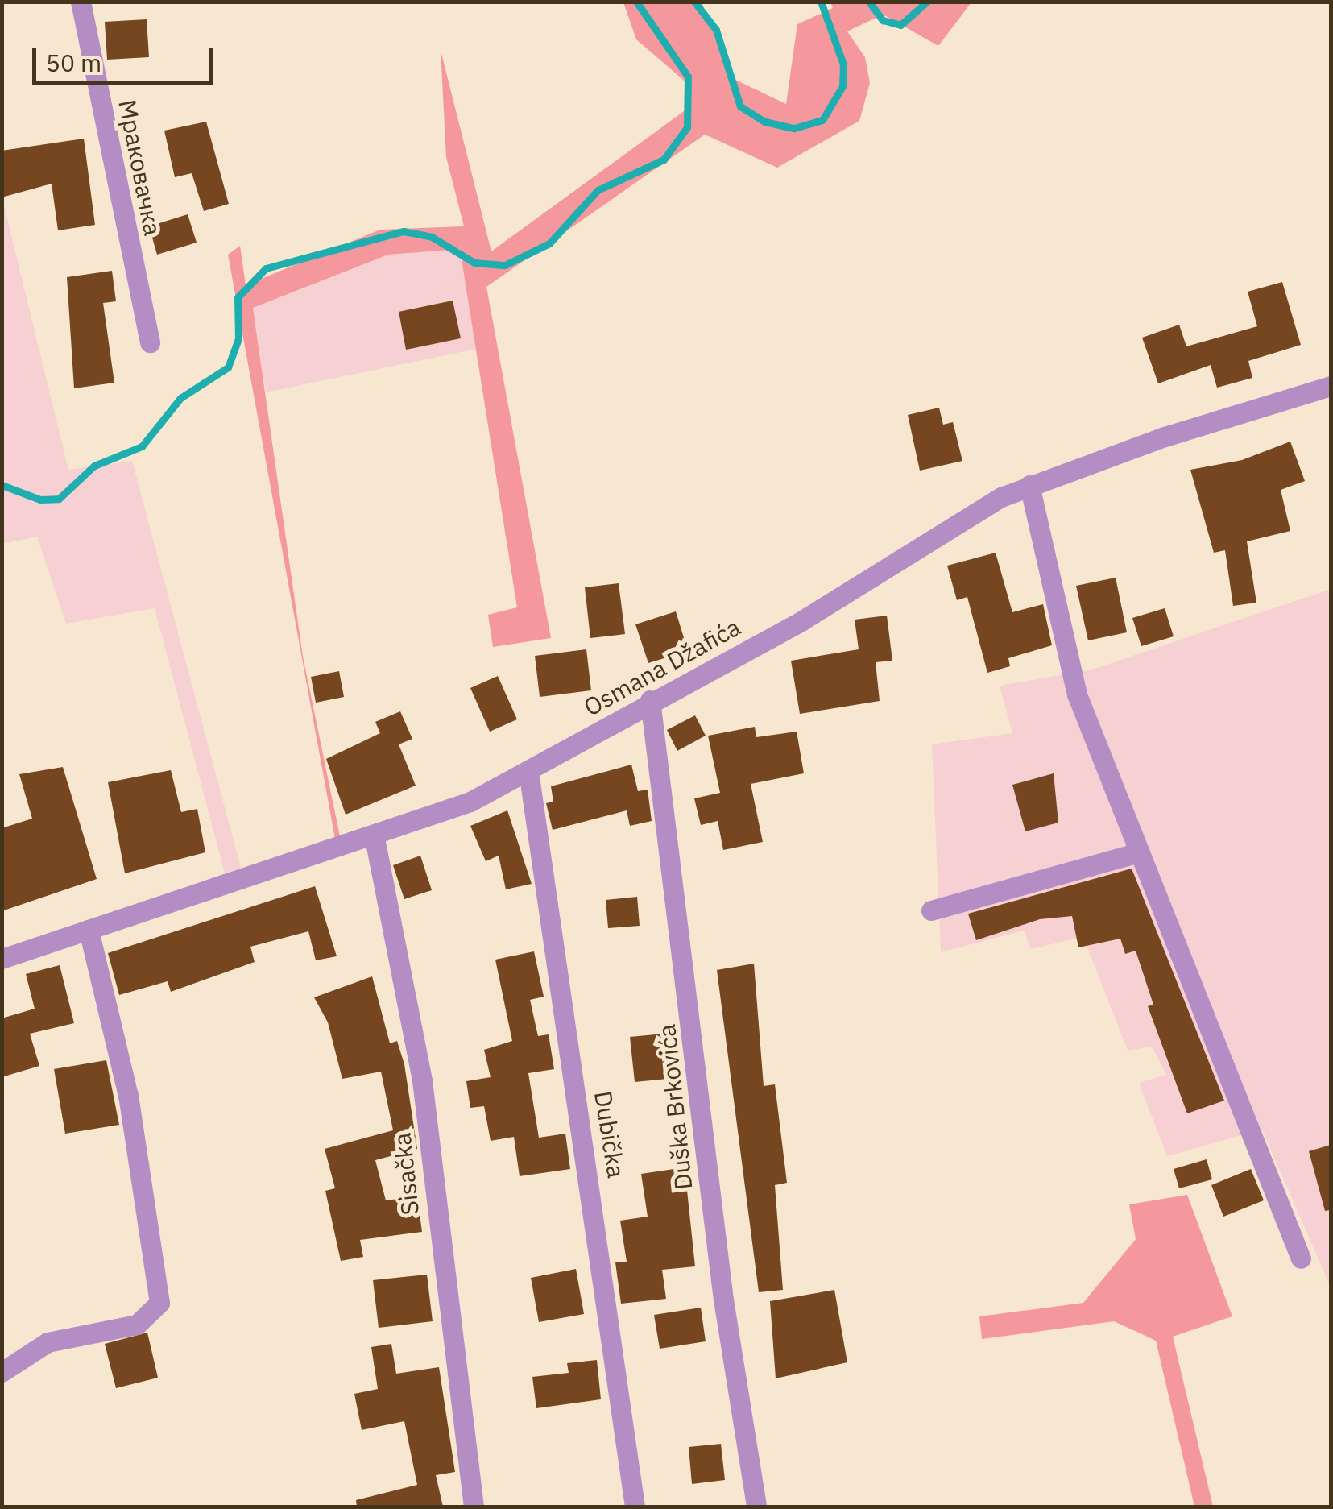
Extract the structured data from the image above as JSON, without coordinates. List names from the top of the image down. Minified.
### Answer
{"streets":{"street":["Мраковачка","Osmana Džafića","Duška Brkovića","Dubička","Sisačka"]},"crossings":[["Osmana Džafića","Duška Brkovića"],["Osmana Džafića","Dubička"],["Osmana Džafića","Sisačka"]],"scale_bar":"50 m"}
